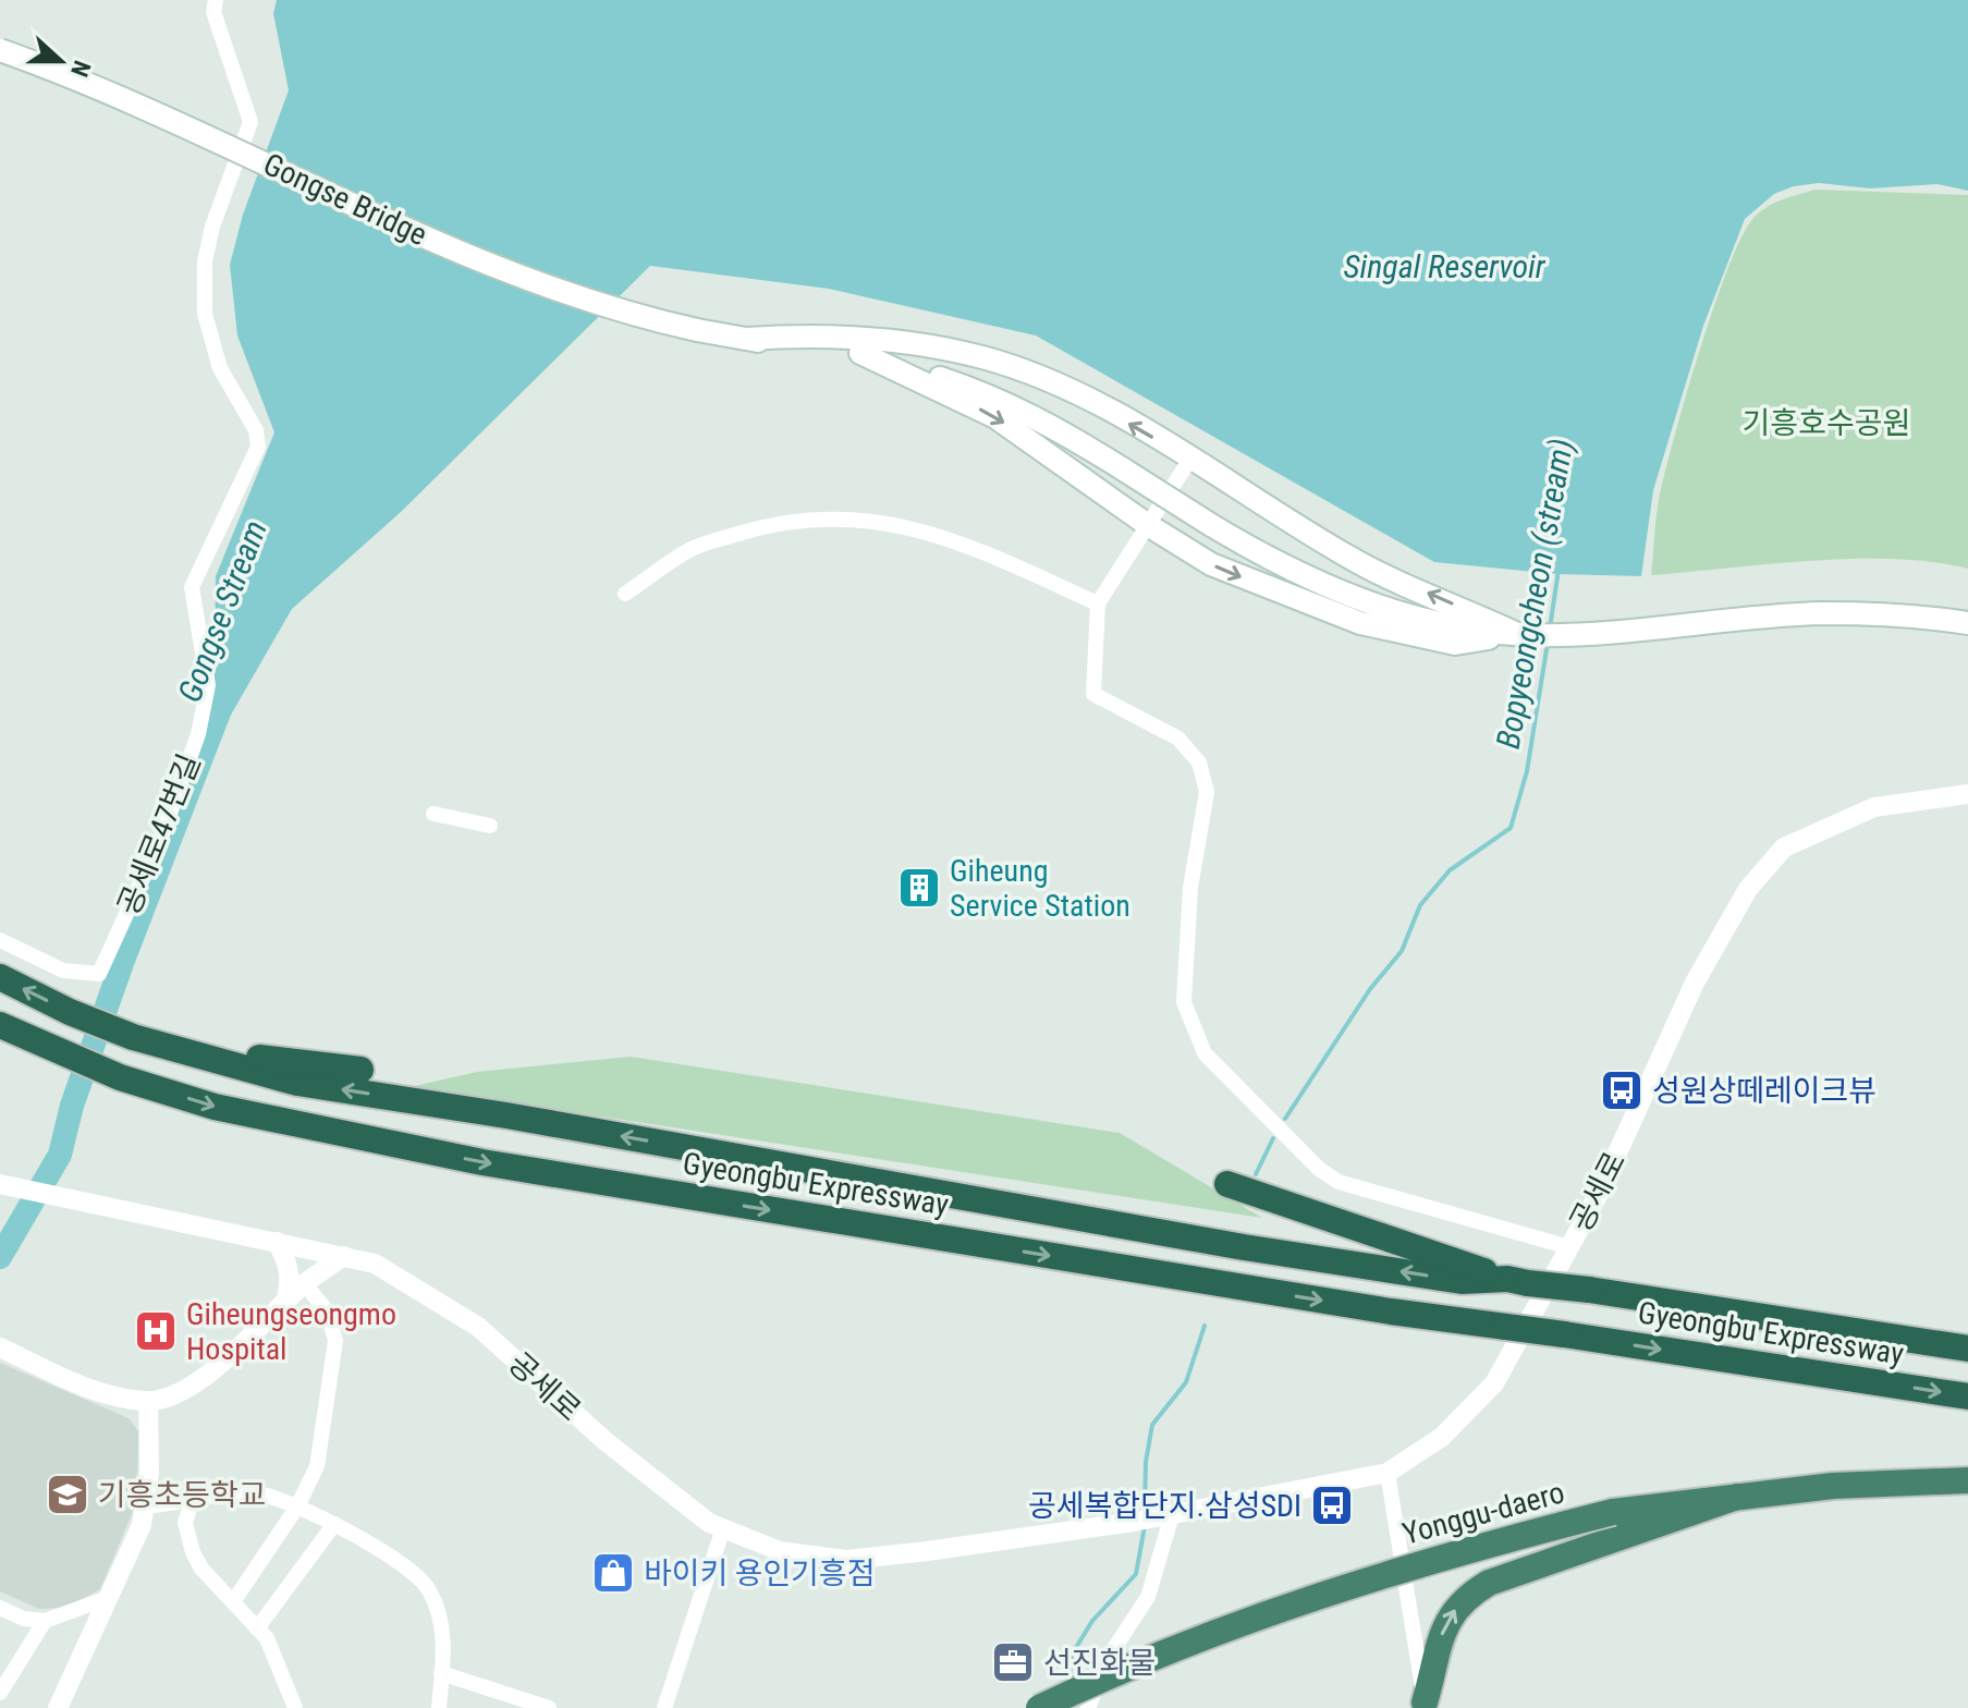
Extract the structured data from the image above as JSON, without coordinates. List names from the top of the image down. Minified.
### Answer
{"streets":{"highway":["Gyeongbu Expressway","Yonggu-daero"],"main road":["Gongse Bridge"],"street":["공세로47번길","공세로"]},"water":["Singal Reservoir","Bopyeongcheon (stream)","Gongse Stream"],"parks":["기흥호수공원"],"places":{"building":["Giheung Service Station"],"bus stop":["성원상떼레이크뷰","공세복합단지.삼성SDI"],"hospital":["Giheungseongmo Hospital"],"school or university":["기흥초등학교"],"shop":["바이키 용인기흥점"],"office":["선진화물"]},"north":"right"}
